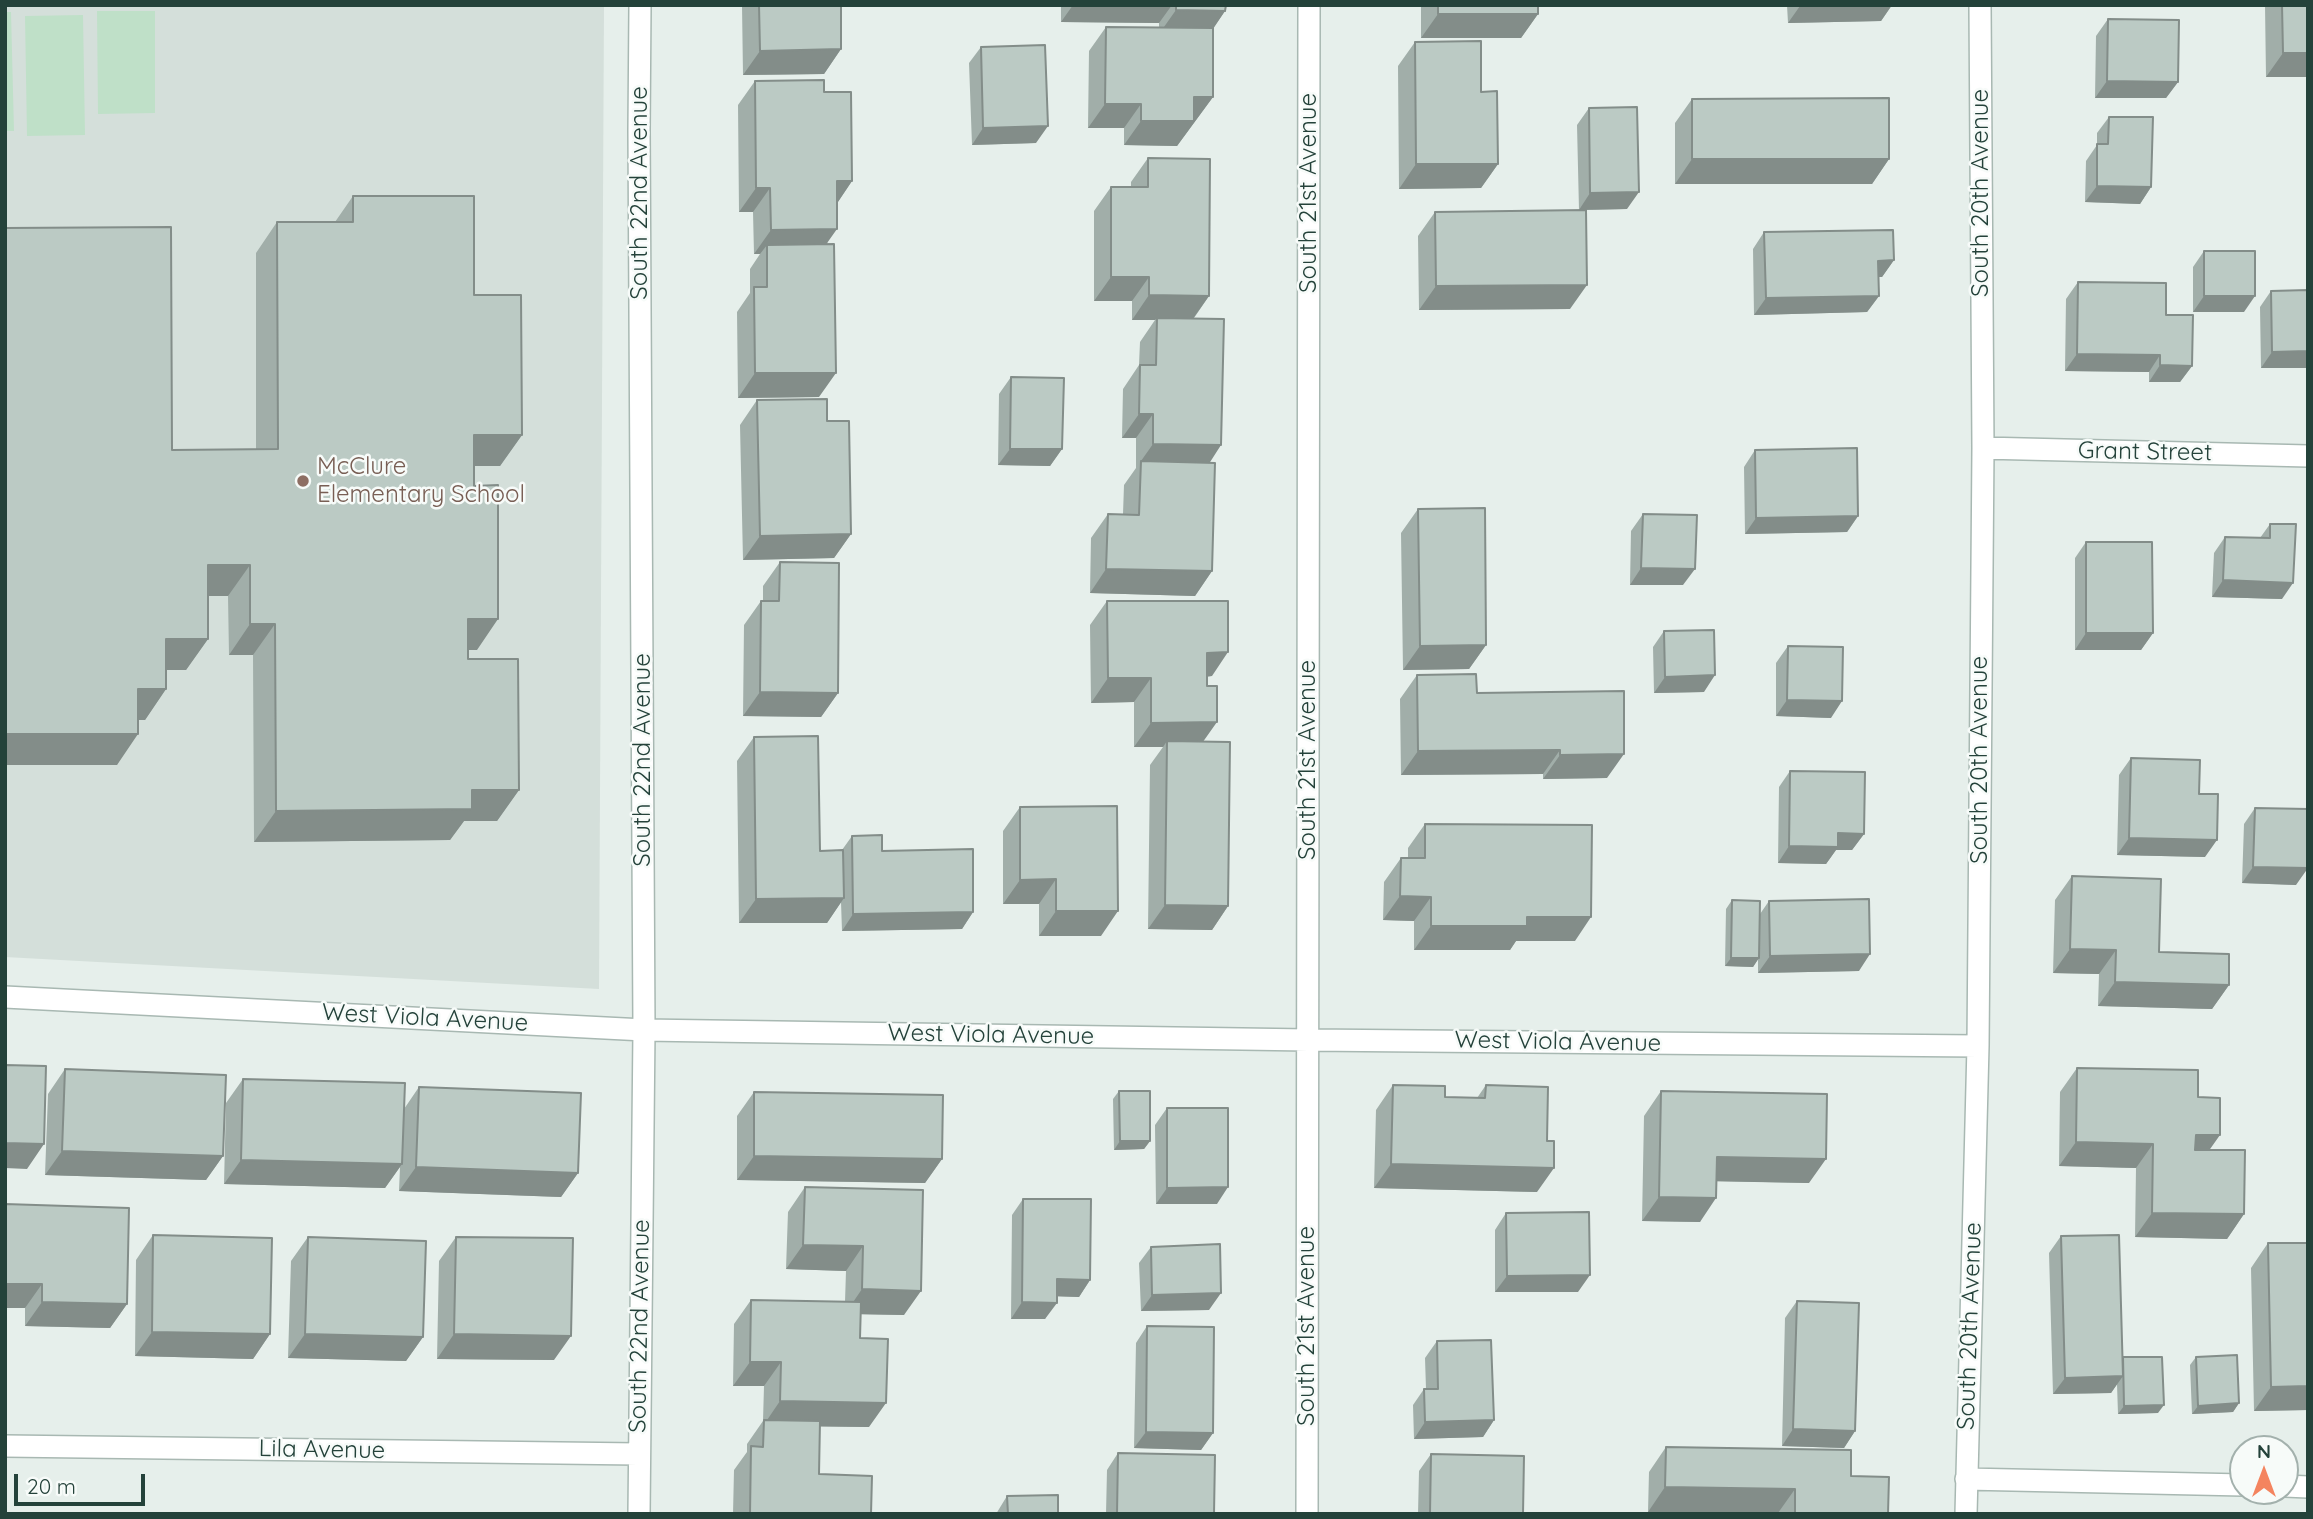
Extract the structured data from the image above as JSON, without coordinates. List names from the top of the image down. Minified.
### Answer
{"streets":{"street":["South 22nd Avenue","South 21st Avenue","South 20th Avenue","Grant Street","West Viola Avenue","Lila Avenue"]},"crossings":[["South 22nd Avenue","West Viola Avenue"],["South 22nd Avenue","Lila Avenue"],["South 21st Avenue","West Viola Avenue"],["South 20th Avenue","Grant Street"],["South 20th Avenue","West Viola Avenue"]],"places":["McClure Elementary School"],"scale_bar":"20 m","north":"top"}
